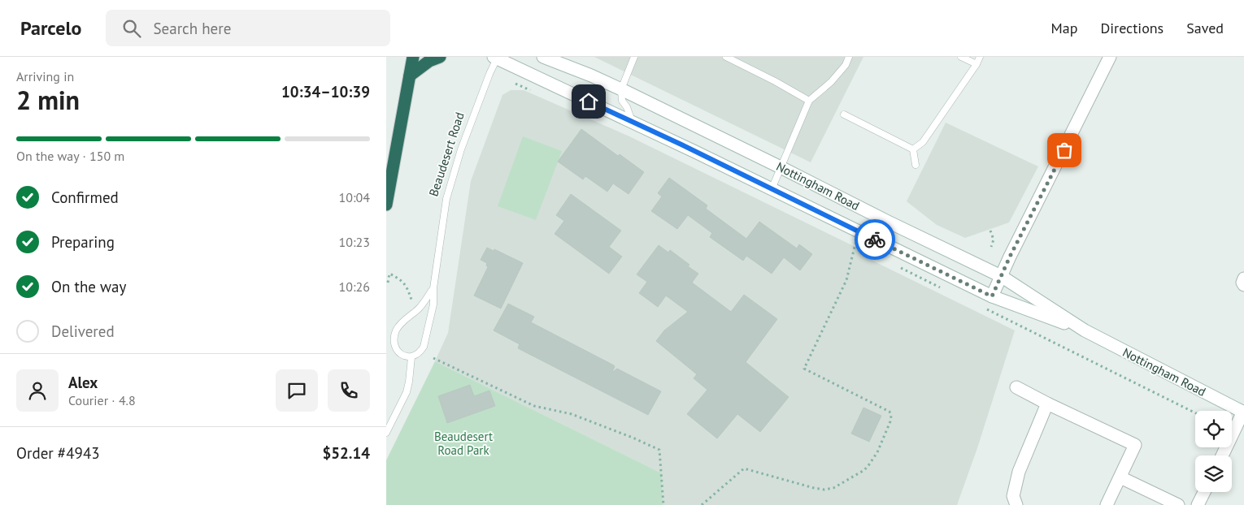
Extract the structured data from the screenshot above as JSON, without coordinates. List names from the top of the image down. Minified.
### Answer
{"streets":{"street":["Nottingham Road"],"lane":["Beaudesert Road"]},"crossings":[["Beaudesert Road","Nottingham Road"]],"parks":["Beaudesert Road Park"],"page":{"header":"Parcelo","search":"Search here","nav":["Map","Directions","Saved"],"heading":["2 min","Arriving in","10:34–10:39"],"panel":["Alex","Courier · 4.8","Order #4943","$52.14"],"bar":"On the way · 150 m","list":[["Confirmed","10:04"],["Preparing","10:23"],["On the way","10:26"],"Delivered"]}}
